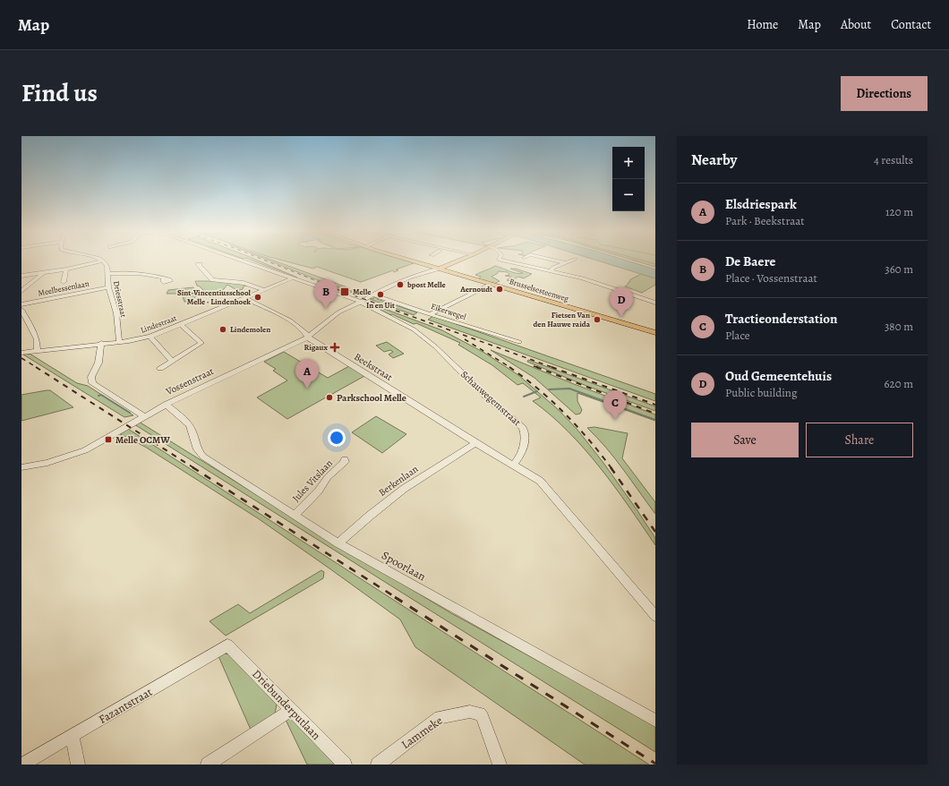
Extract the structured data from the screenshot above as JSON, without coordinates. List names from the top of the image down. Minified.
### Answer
{"streets":{"main road":["Brusselsesteenweg"],"street":["Meelbessenlaan","Driesstraat","Eikerwegel","Lindestraat","Beekstraat","Vossenstraat","Schauwegemstraat","Jules Vitslaan","Berkenlaan","Spoorlaan","Driebunderputlaan","Fazantstraat","Lammeke"]},"crossings":[["Meelbessenlaan","Driesstraat"],["Brusselsesteenweg","Vossenstraat"],["Driesstraat","Lindestraat"],["Eikerwegel","Vossenstraat"],["Lindestraat","Beekstraat"],["Beekstraat","Vossenstraat"],["Beekstraat","Schauwegemstraat"],["Beekstraat","Berkenlaan"],["Vossenstraat","Schauwegemstraat"],["Vossenstraat","Spoorlaan"],["Jules Vitslaan","Spoorlaan"],["Berkenlaan","Spoorlaan"],["Driebunderputlaan","Fazantstraat"]],"places":{"other":["bpost Melle","Aernoudt","In en Uit","Sint-Vincentiusschool Melle - Lindenhoek","Fietsen Van den Hauwe raida","Lindemolen","Parkschool Melle"],"transit":["Melle","Melle OCMW"],"health":["Rigaux"]},"page":{"header":"Map","nav":["Home","Map","About","Contact"],"title":"Find us","buttons":["Directions",["Save","Share"]],"heading":["Nearby","4 results"],"map_buttons":["+","−"],"list":[{"mark":"A","name":"Elsdriespark","note":"Park · Beekstraat","value":"120 m"},{"mark":"B","name":"De Baere","note":"Place · Vossenstraat","value":"360 m"},{"mark":"C","name":"Tractieonderstation","note":"Place","value":"380 m"},{"mark":"D","name":"Oud Gemeentehuis","note":"Public building","value":"620 m"}],"pins":["B","D","A","C"]}}
